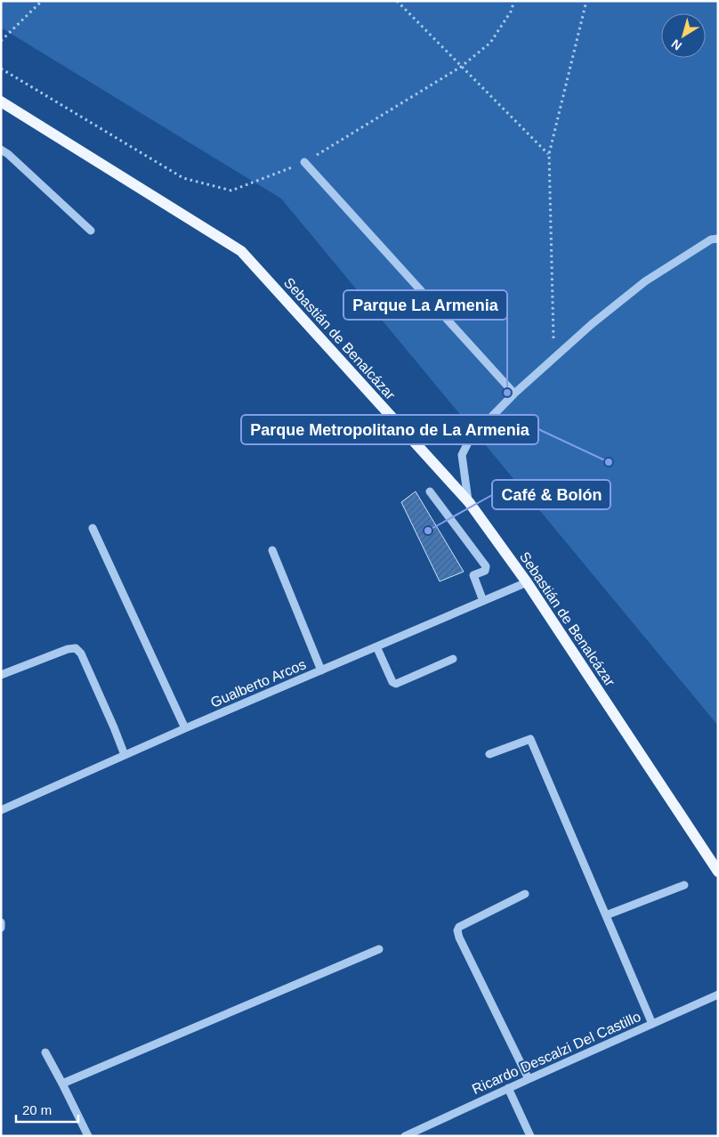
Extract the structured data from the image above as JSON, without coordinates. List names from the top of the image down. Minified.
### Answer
{"streets":{"main road":["Sebastián de Benalcázar"],"street":["Gualberto Arcos","Ricardo Descalzi Del Castillo"]},"crossings":[["Sebastián de Benalcázar","Gualberto Arcos"]],"places":["Parque La Armenia","Parque Metropolitano de La Armenia","Café & Bolón"],"scale_bar":"20 m","north":"bottom left"}
